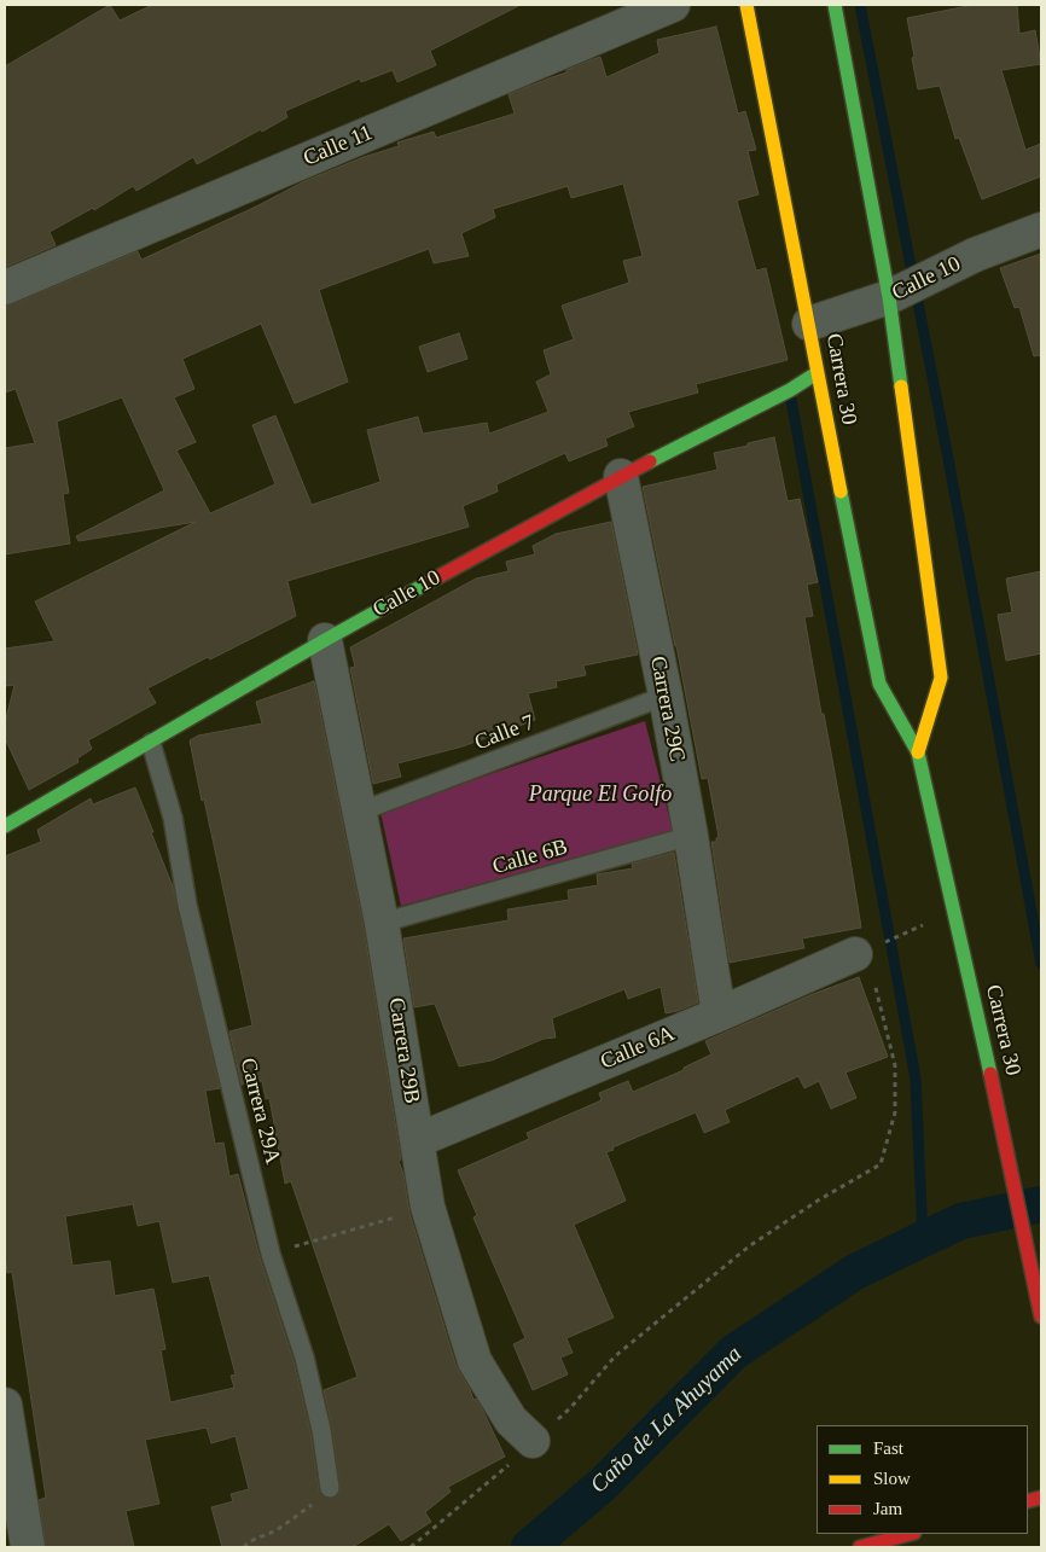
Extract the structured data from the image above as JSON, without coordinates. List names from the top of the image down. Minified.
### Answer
{"streets":{"street":["Calle 11","Calle 10","Carrera 30","Carrera 29C","Calle 6A","Carrera 29B"],"lane":["Calle 7","Calle 6B","Carrera 29A"]},"crossings":[["Calle 10","Carrera 30"],["Calle 10","Carrera 29C"],["Calle 10","Carrera 29B"],["Calle 10","Carrera 29A"],["Carrera 29C","Calle 7"],["Carrera 29C","Calle 6B"],["Carrera 29C","Calle 6A"],["Calle 7","Carrera 29B"],["Calle 6B","Carrera 29B"],["Calle 6A","Carrera 29B"]],"water":["Caño de La Ahuyama"],"parks":["Parque El Golfo"],"legend":["Fast","Slow","Jam"]}
